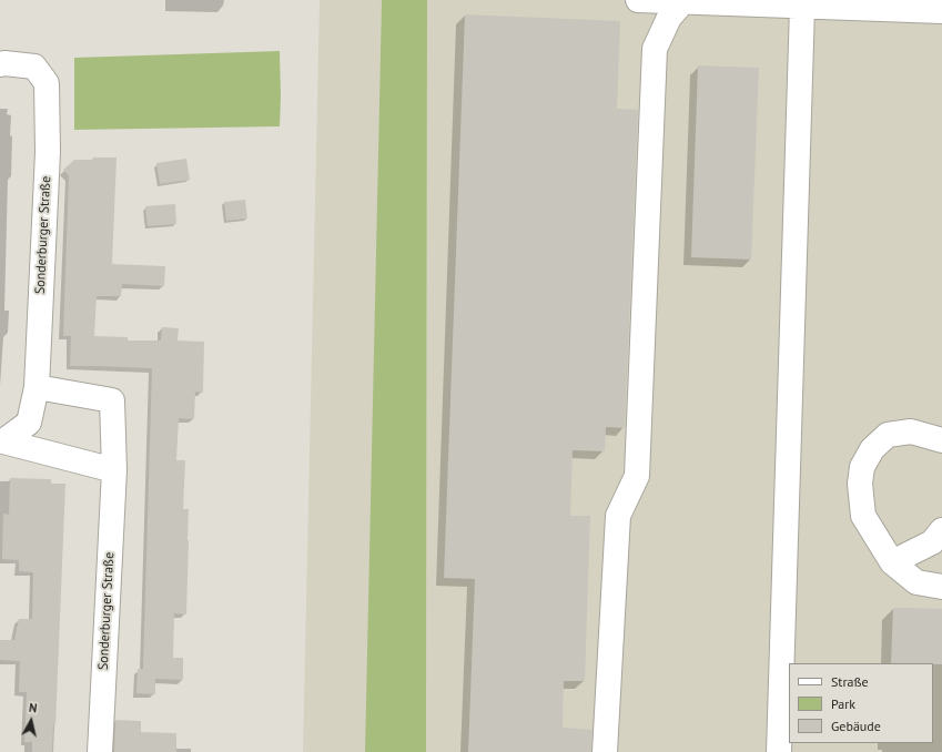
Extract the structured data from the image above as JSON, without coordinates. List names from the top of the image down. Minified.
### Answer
{"streets":{"street":["Sonderburger Straße"]},"legend":["Straße","Park","Gebäude"],"north":"top"}
